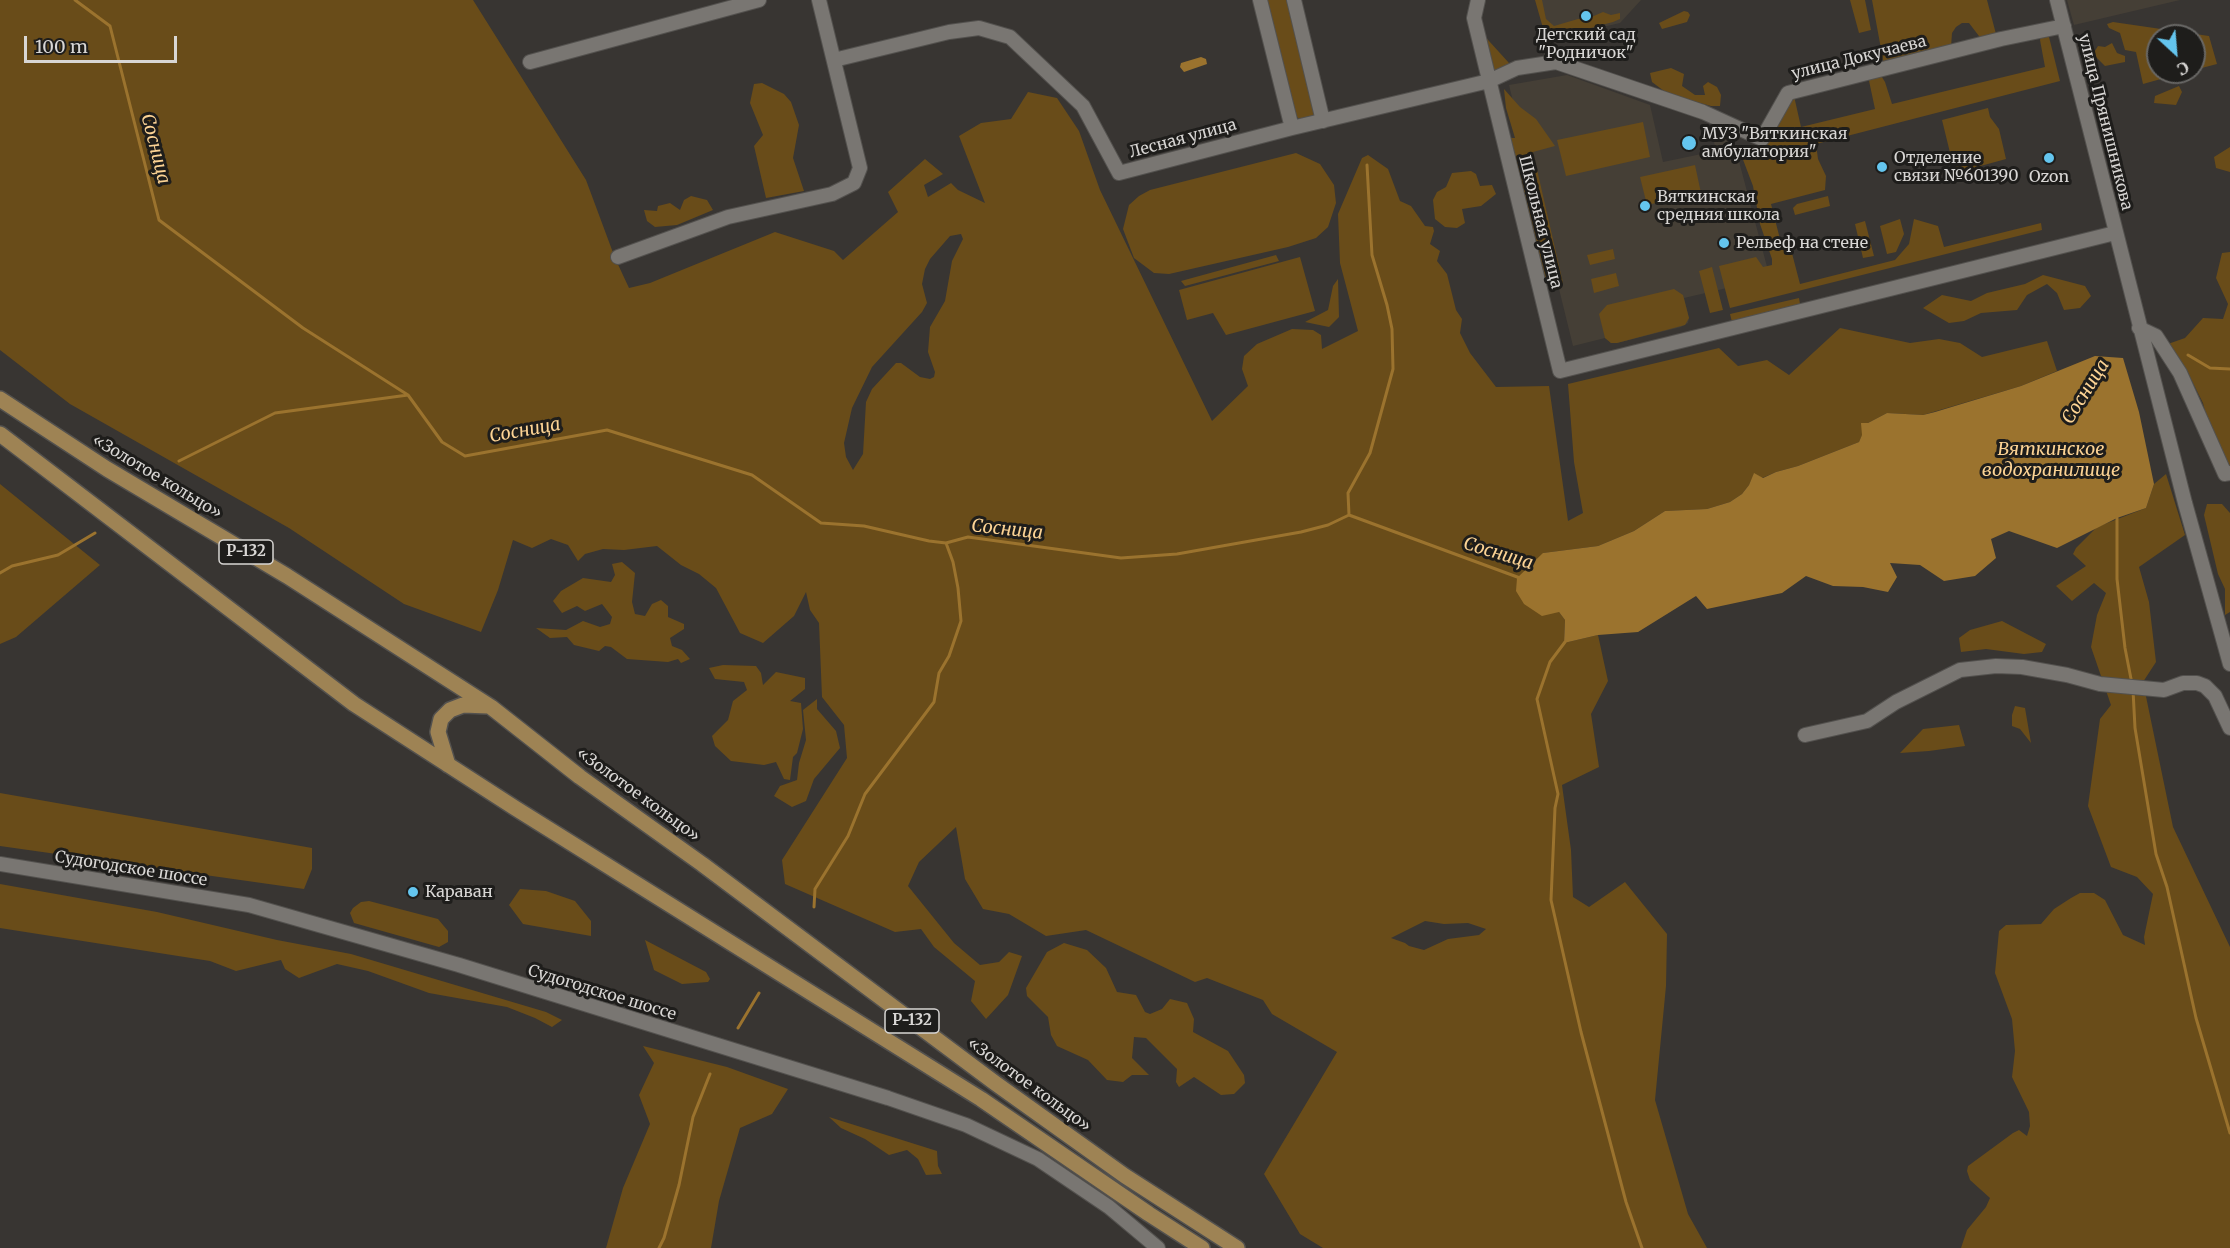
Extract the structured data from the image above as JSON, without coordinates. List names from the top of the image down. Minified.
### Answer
{"streets":{"main road":["«Золотое кольцо»","Р-132"],"street":["улица Докучаева","улица Прянишникова","Лесная улица","Школьная улица","Судогодское шоссе"]},"crossings":[["улица Докучаева","улица Прянишникова"],["улица Докучаева","Лесная улица"],["улица Докучаева","Школьная улица"],["улица Прянишникова","Школьная улица"],["Лесная улица","Школьная улица"]],"water":["Сосница","Вяткинское водохранилище"],"places":["Детский сад \"Родничок\"","МУЗ \"Вяткинская амбулатория\"","Ozon","Отделение связи №601390","Вяткинская средняя школа","Рельеф на стене","Караван"],"scale_bar":"100 m","north":"bottom right"}
